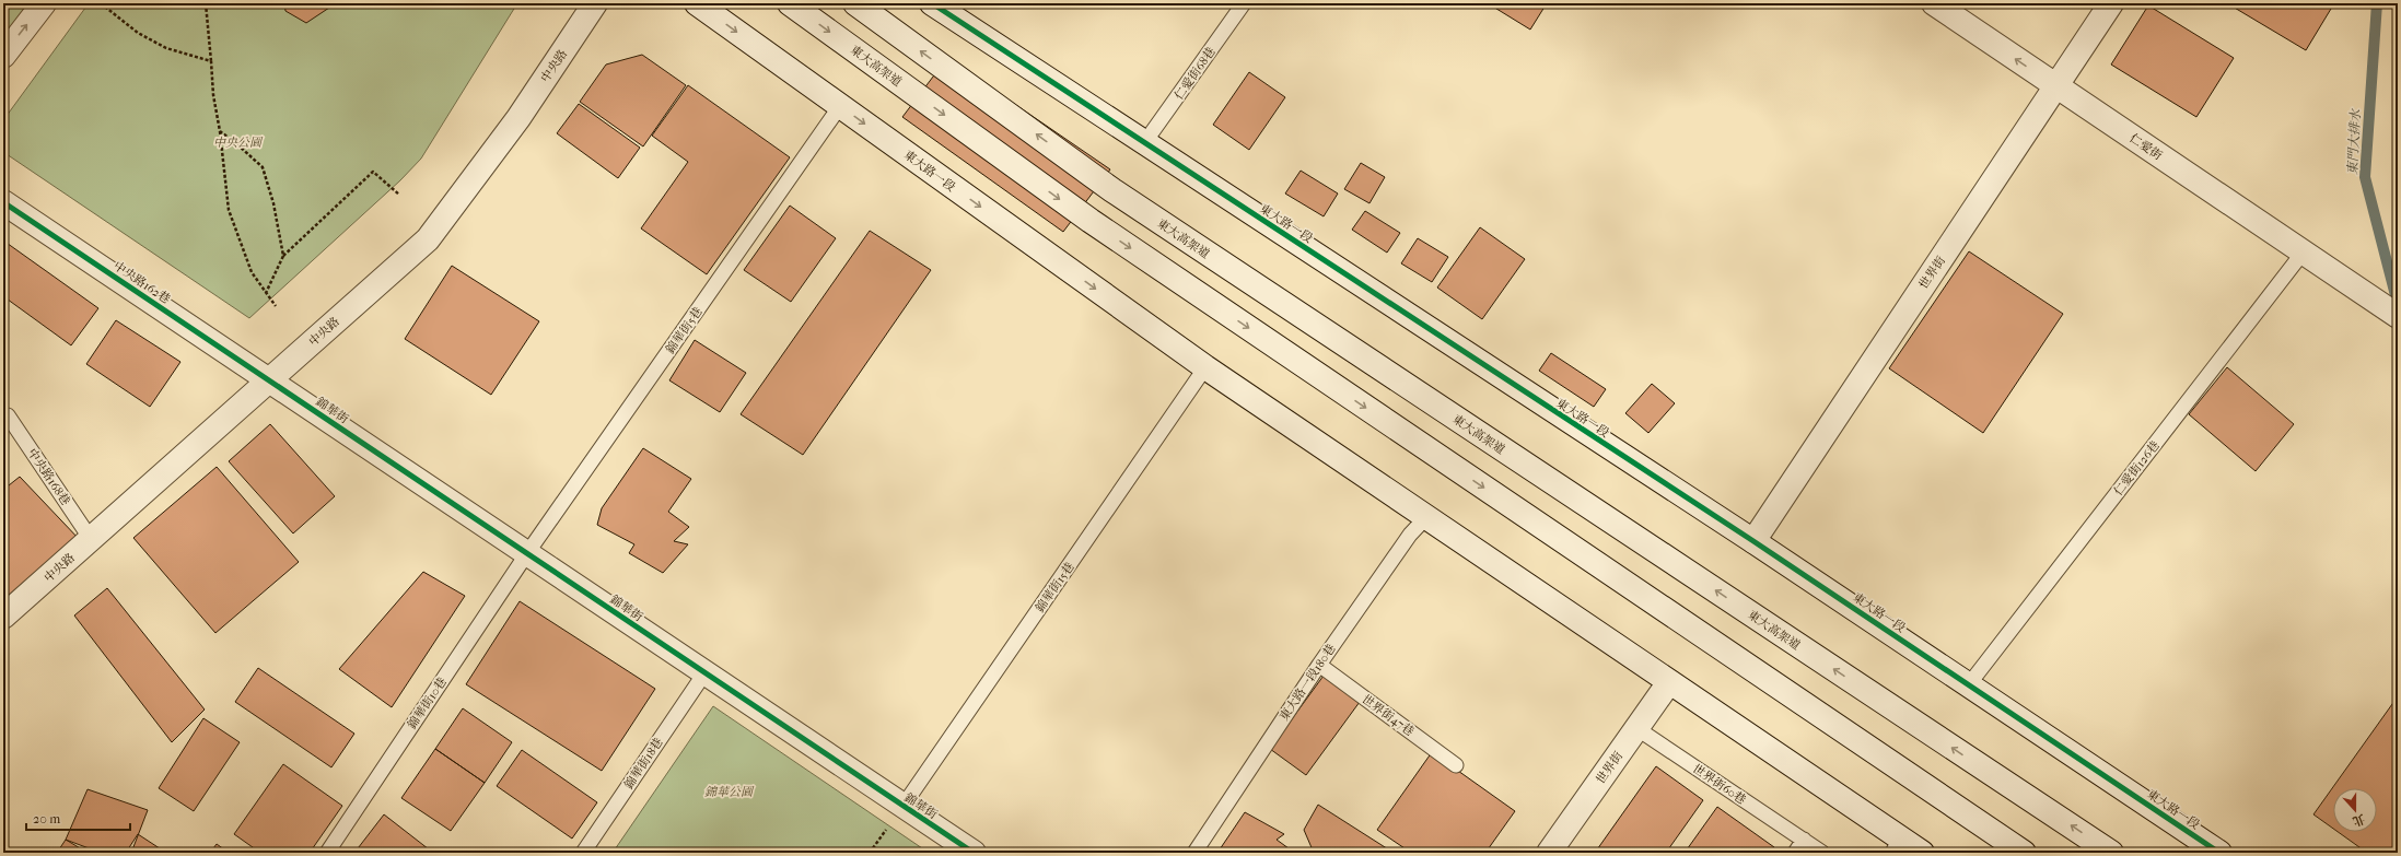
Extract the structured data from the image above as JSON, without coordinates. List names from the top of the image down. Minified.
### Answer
{"streets":{"street":["中央路","東大高架道","仁愛街","東大路一段","世界街","中央路162巷","錦華街"],"lane":["仁愛街68巷","錦華街5巷","仁愛街126巷","中央路168巷","錦華街15巷","東大路一段180巷","錦華街10巷","世界街47巷","錦華街18巷","世界街60巷"]},"crossings":[["中央路","中央路162巷"],["中央路","錦華街"],["中央路","中央路168巷"],["仁愛街68巷","東大路一段"],["仁愛街","世界街"],["仁愛街","仁愛街126巷"],["東大路一段","世界街"],["東大路一段","錦華街5巷"],["東大路一段","仁愛街126巷"],["東大路一段","錦華街15巷"],["東大路一段","東大路一段180巷"],["世界街","世界街60巷"],["中央路162巷","錦華街"],["錦華街5巷","錦華街"],["錦華街5巷","錦華街10巷"],["錦華街","錦華街15巷"],["錦華街","錦華街10巷"],["錦華街","錦華街18巷"],["東大路一段180巷","世界街47巷"]],"water":["東門大排水"],"parks":["中央公園","錦華公園"],"scale_bar":"20 m","north":"bottom"}
